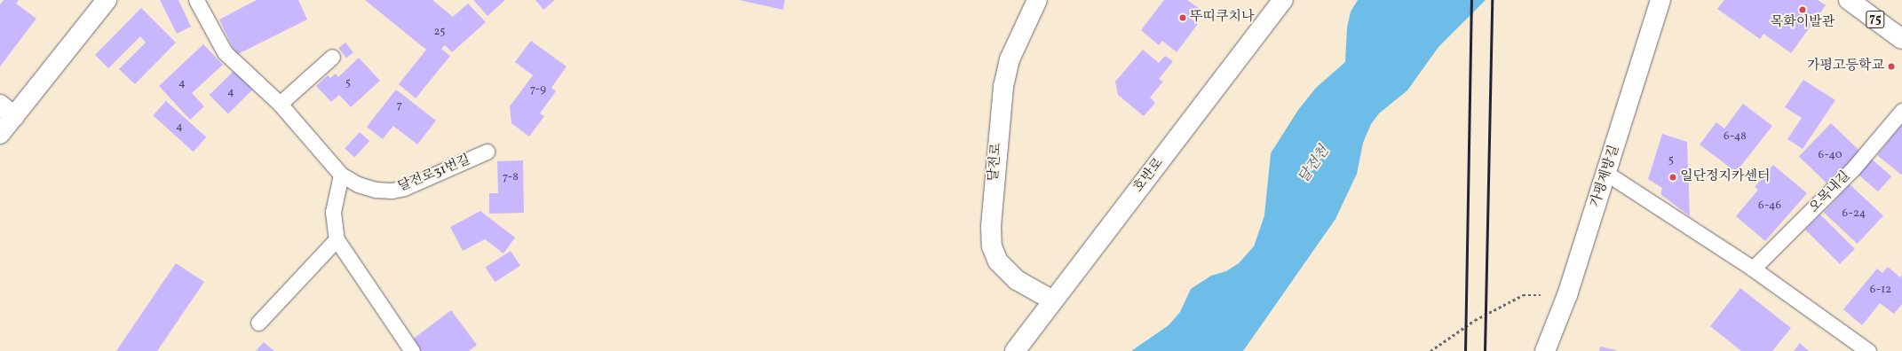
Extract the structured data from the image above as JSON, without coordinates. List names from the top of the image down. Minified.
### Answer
{"streets":{"street":["75","달전로","호반로","가평제방길"],"lane":["달전로31번길","오목내길"]},"crossings":[["달전로","호반로"]],"water":["달전천"],"places":["목화이발관","뚜띠쿠치나","가평고등학교","일단정지카센터"],"house_numbers":["25","4","5","7-9","4","7","4","6-48","6-40","5","7-8","6-46","6-24","6-12"]}
